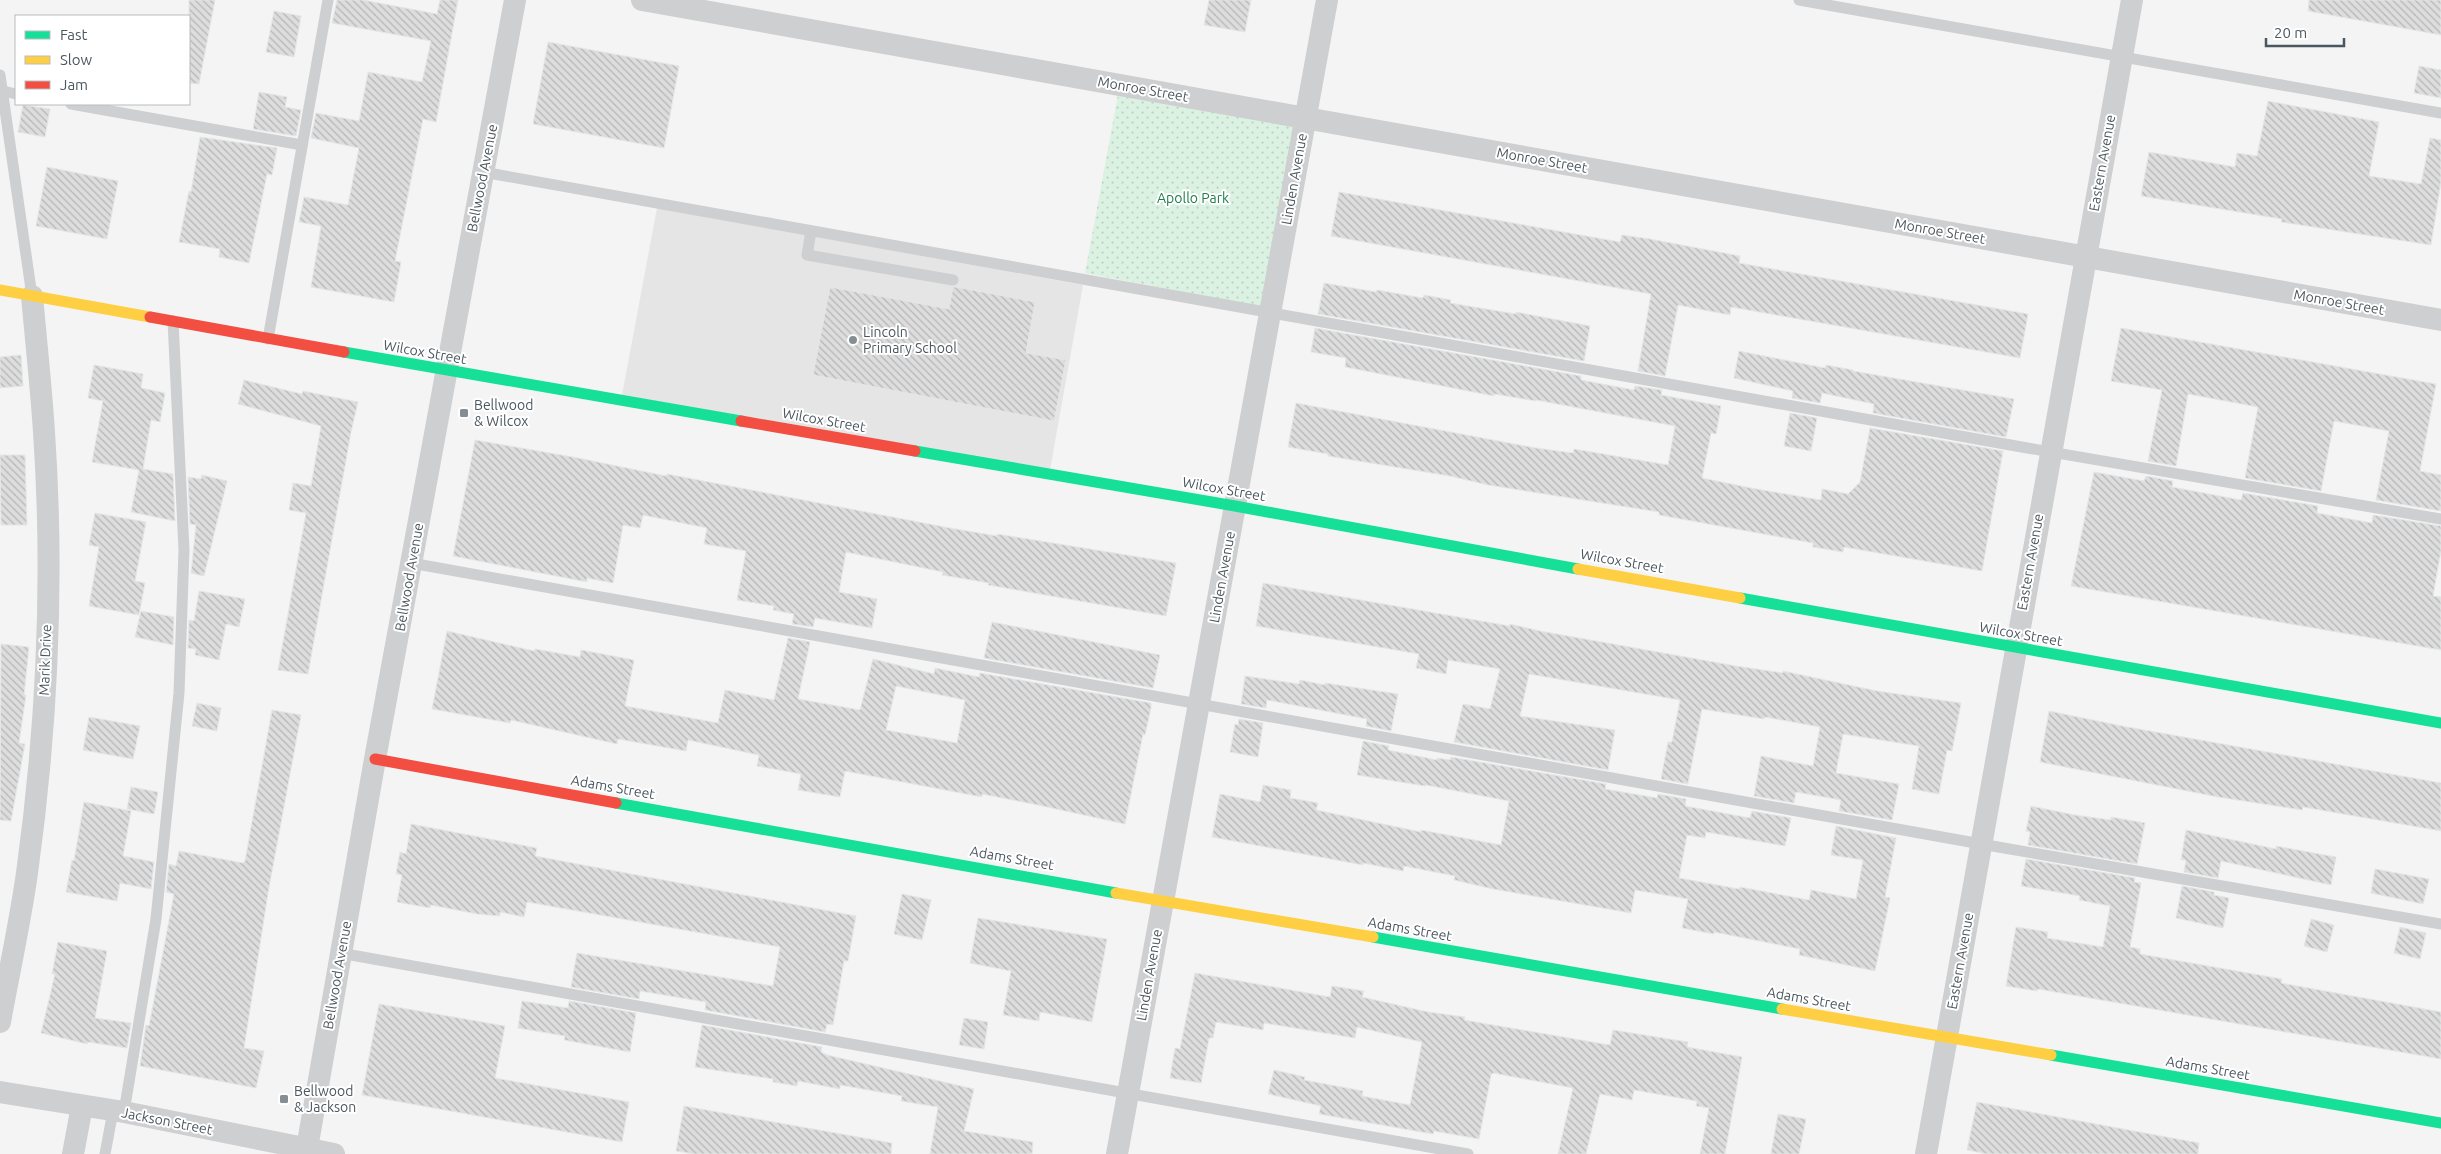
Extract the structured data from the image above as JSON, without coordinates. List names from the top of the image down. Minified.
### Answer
{"streets":{"street":["Monroe Street","Eastern Avenue","Bellwood Avenue","Linden Avenue","Wilcox Street","Marik Drive","Adams Street","Jackson Street"]},"crossings":[["Monroe Street","Eastern Avenue"],["Monroe Street","Linden Avenue"],["Eastern Avenue","Wilcox Street"],["Eastern Avenue","Adams Street"],["Bellwood Avenue","Wilcox Street"],["Bellwood Avenue","Adams Street"],["Bellwood Avenue","Jackson Street"],["Linden Avenue","Wilcox Street"],["Linden Avenue","Adams Street"],["Wilcox Street","Marik Drive"]],"parks":["Apollo Park"],"places":{"other":["Lincoln Primary School"],"transit":["Bellwood & Wilcox","Bellwood & Jackson"]},"legend":["Fast","Slow","Jam"],"scale_bar":"20 m"}
